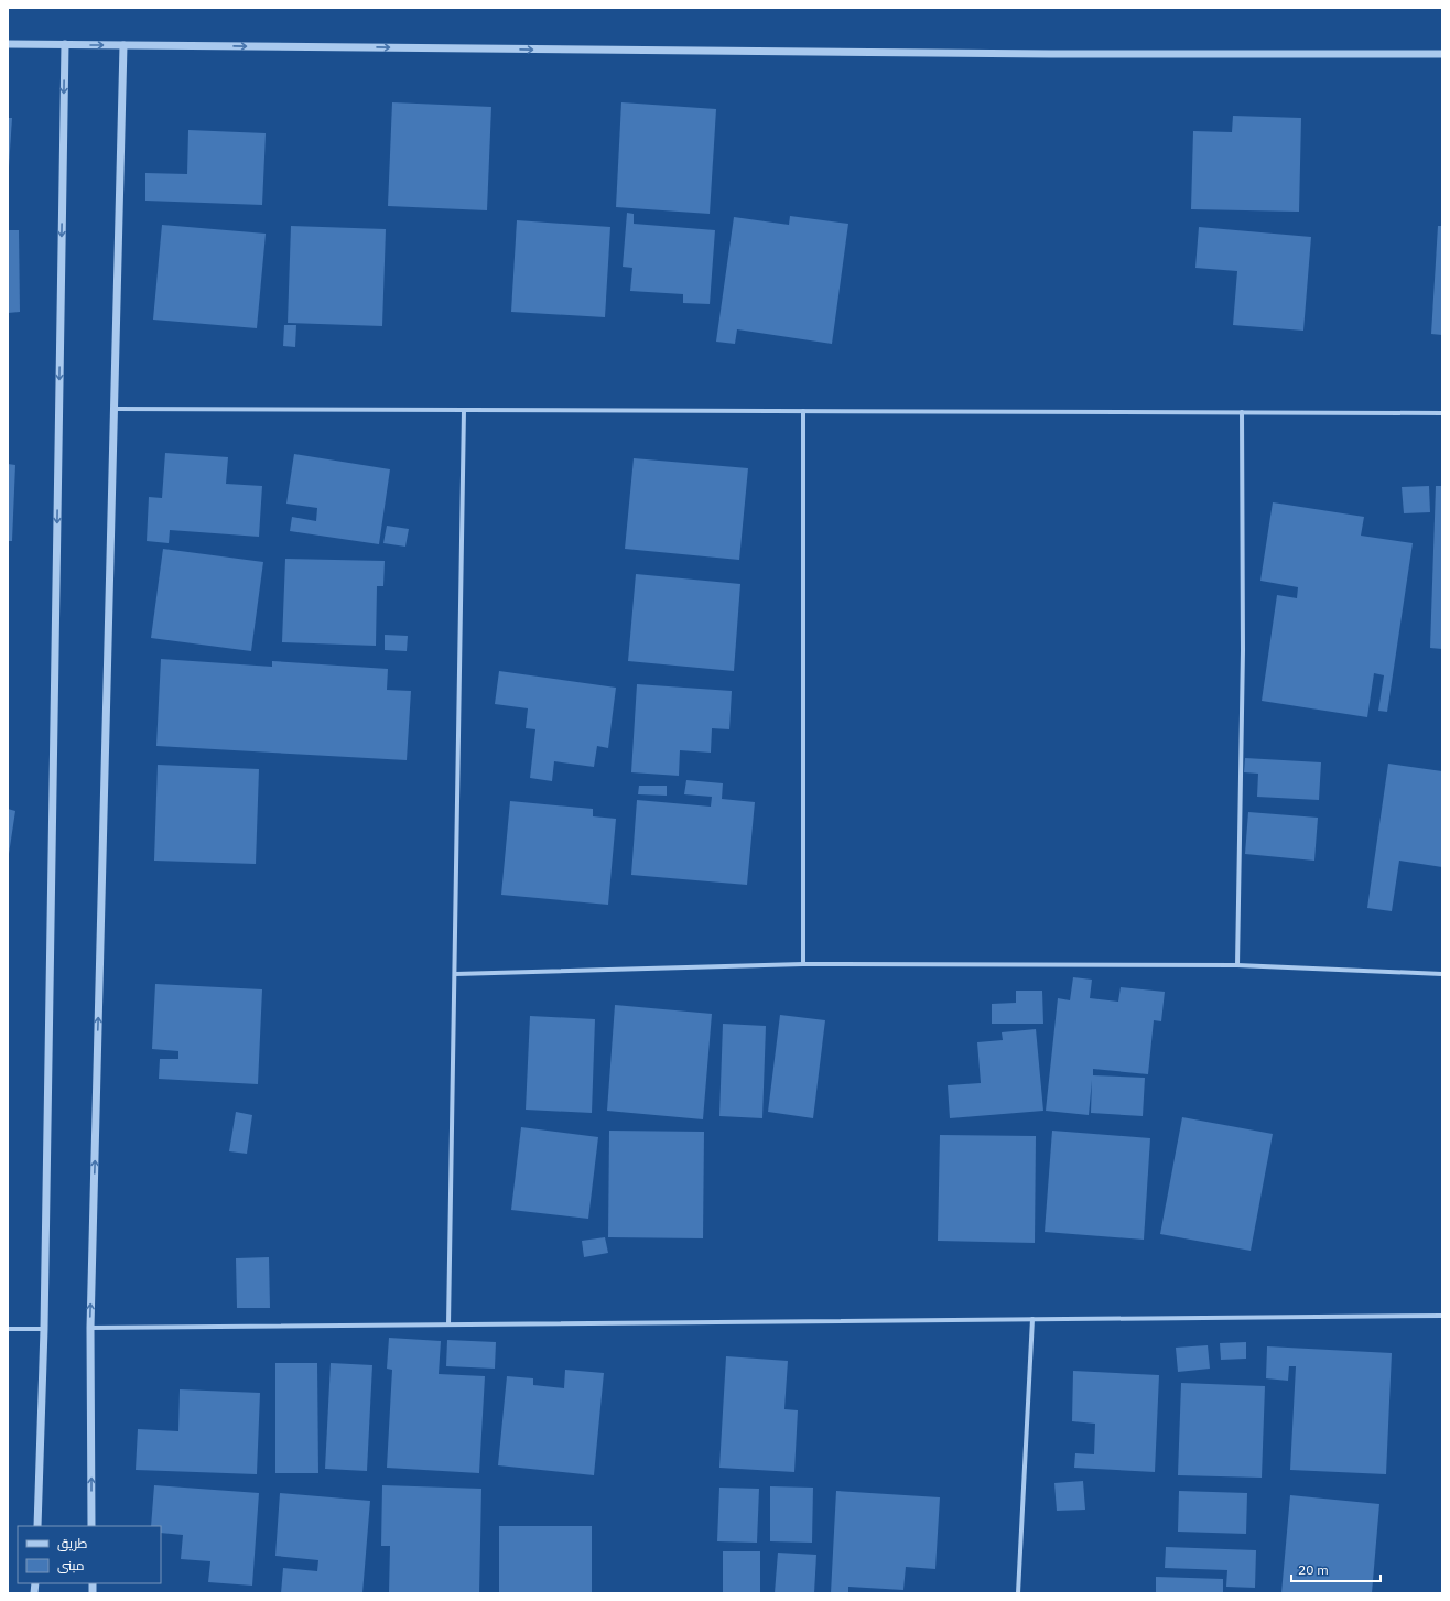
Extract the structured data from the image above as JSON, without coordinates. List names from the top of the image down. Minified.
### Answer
{"legend":["طريق","مبنى"],"scale_bar":"20 m"}
